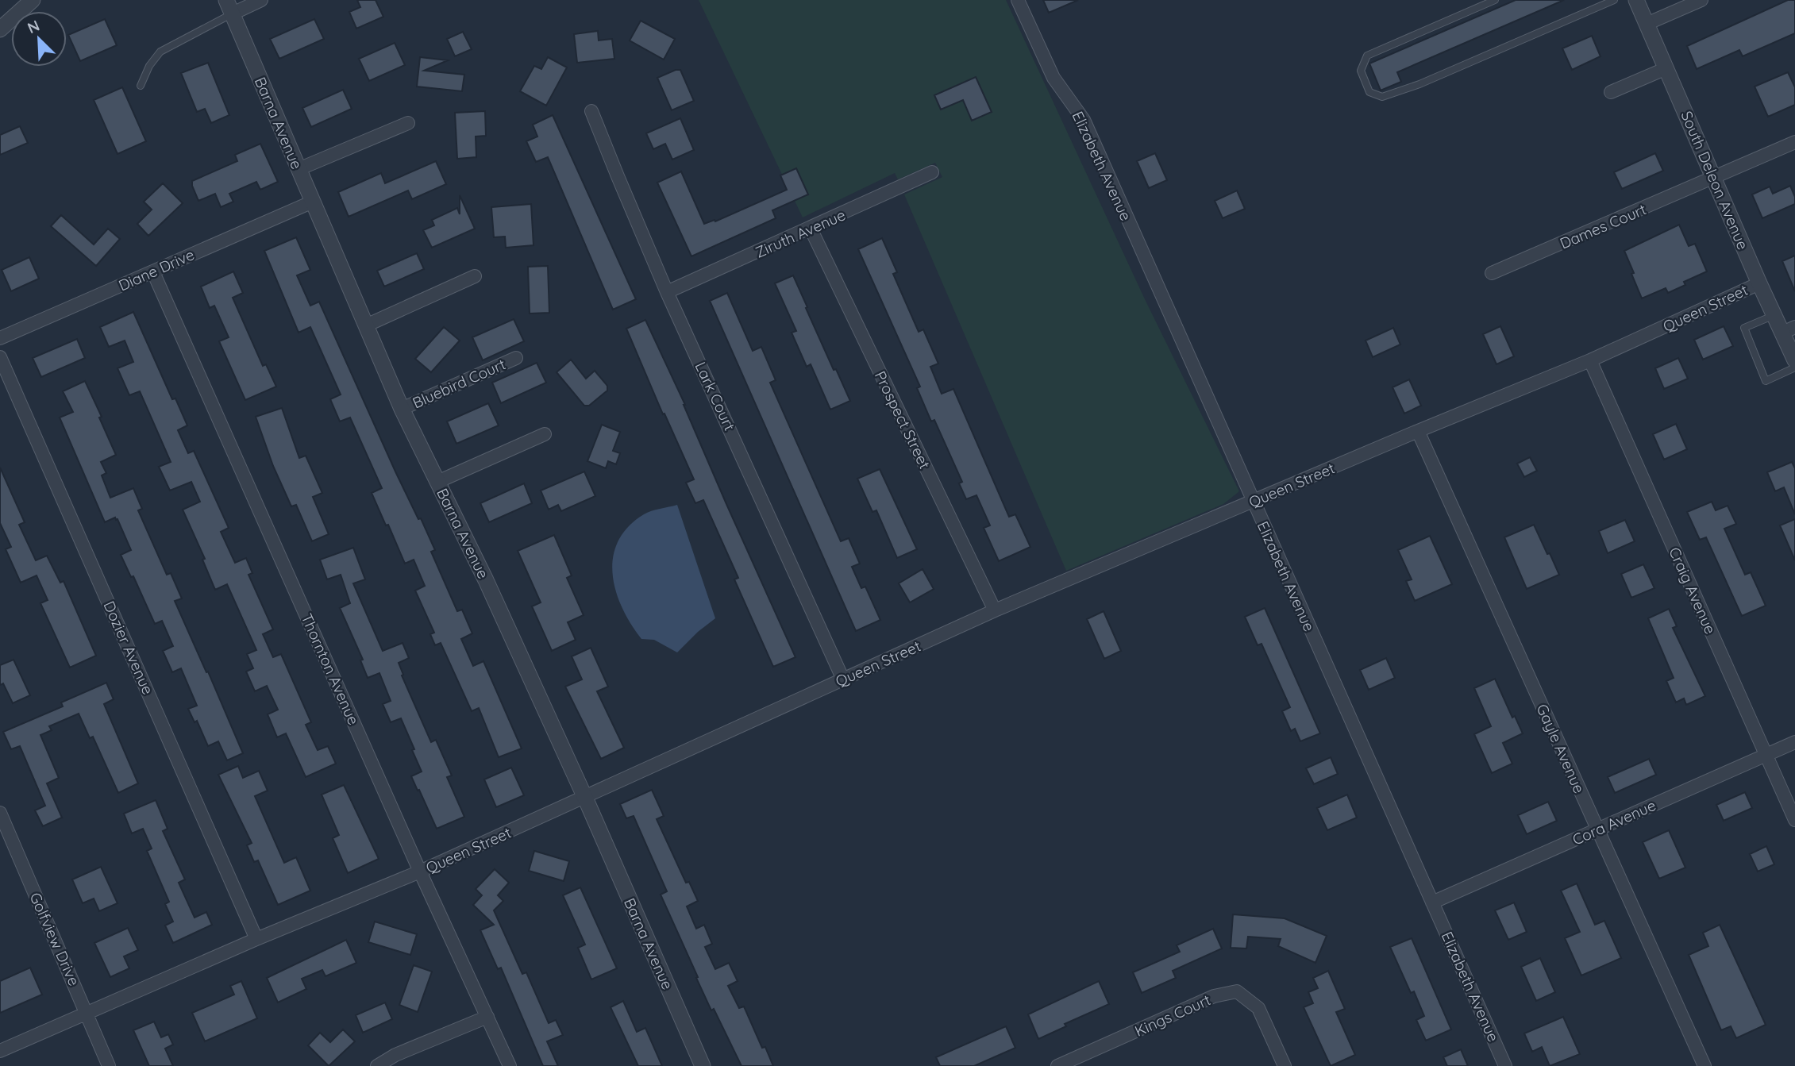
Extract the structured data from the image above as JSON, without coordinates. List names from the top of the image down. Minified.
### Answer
{"streets":{"street":["Barna Avenue","Elizabeth Avenue","South Deleon Avenue","Dames Court","Ziruth Avenue","Diane Drive","Queen Street","Bluebird Court","Lark Court","Prospect Street","Craig Avenue","Dozier Avenue","Thornton Avenue","Gayle Avenue","Cora Avenue","Golfview Drive","Kings Court"]},"crossings":[["Barna Avenue","Diane Drive"],["Barna Avenue","Queen Street"],["Barna Avenue","Bluebird Court"],["Elizabeth Avenue","Queen Street"],["Elizabeth Avenue","Cora Avenue"],["South Deleon Avenue","Dames Court"],["South Deleon Avenue","Queen Street"],["Ziruth Avenue","Lark Court"],["Ziruth Avenue","Prospect Street"],["Diane Drive","Thornton Avenue"],["Queen Street","Lark Court"],["Queen Street","Prospect Street"],["Queen Street","Craig Avenue"],["Queen Street","Dozier Avenue"],["Queen Street","Thornton Avenue"],["Queen Street","Gayle Avenue"],["Queen Street","Golfview Drive"],["Craig Avenue","Cora Avenue"],["Gayle Avenue","Cora Avenue"]],"north":"top left"}
